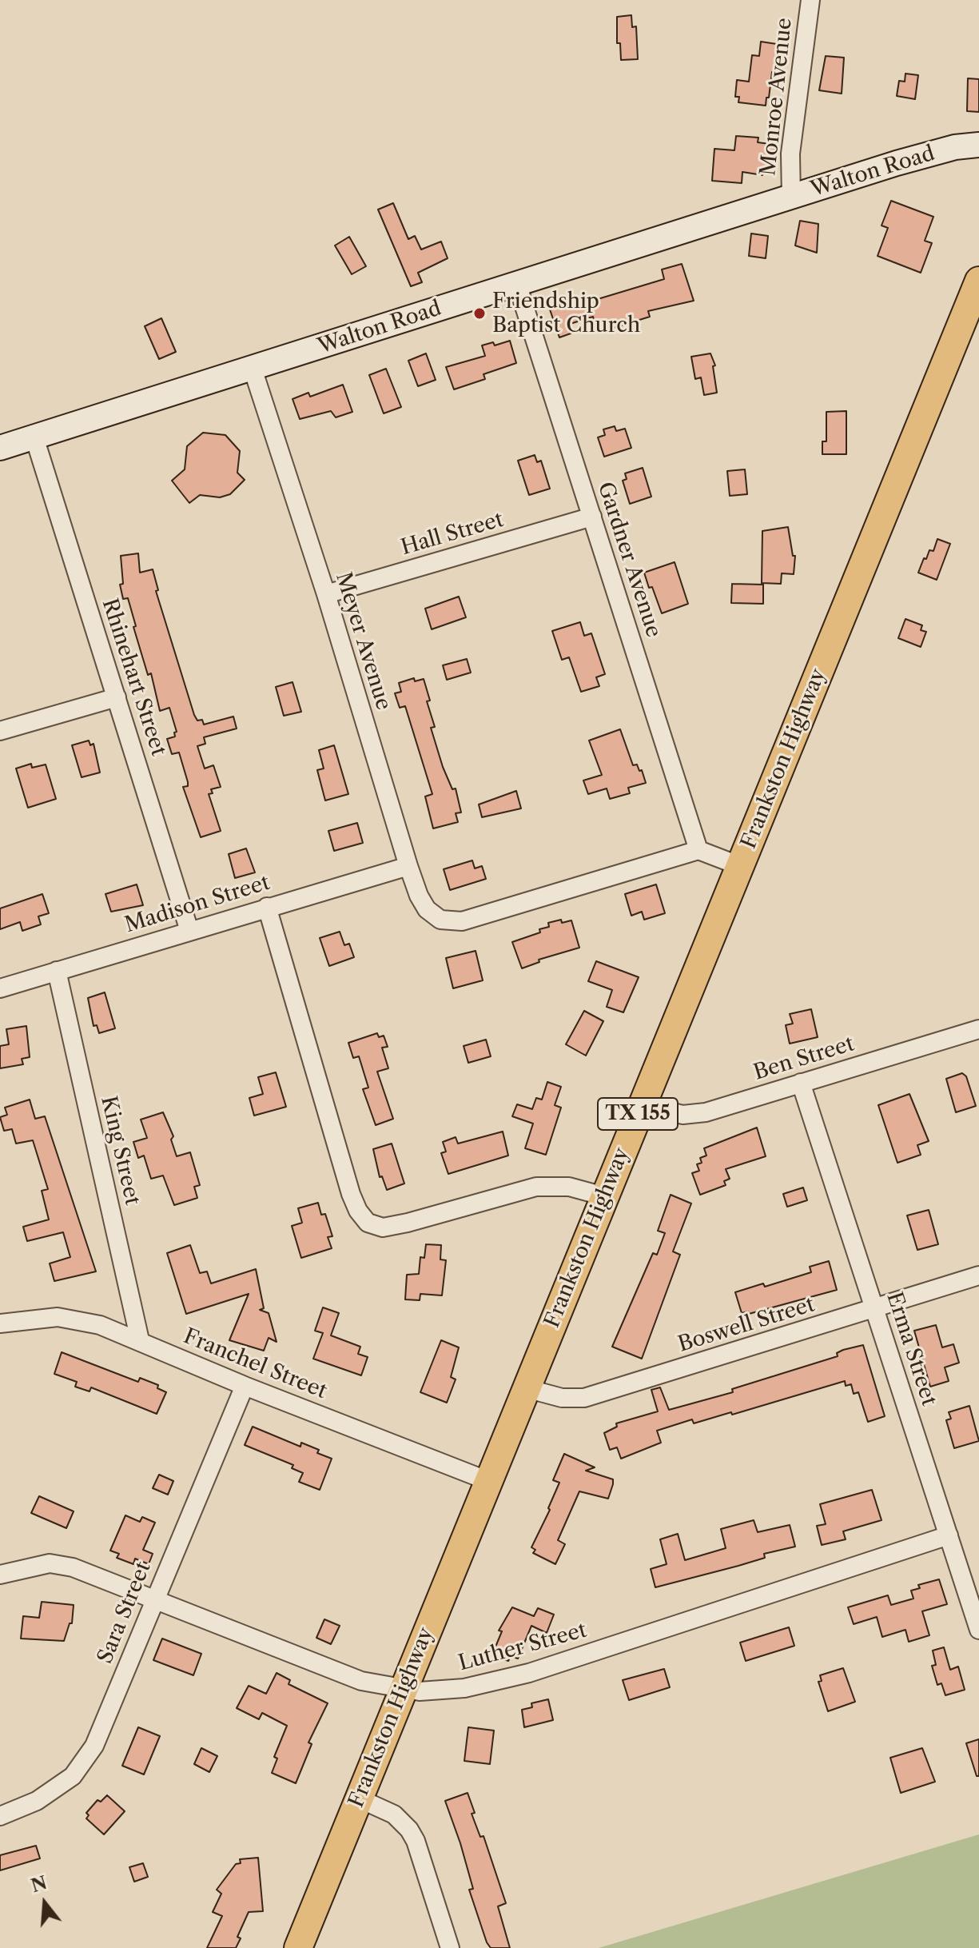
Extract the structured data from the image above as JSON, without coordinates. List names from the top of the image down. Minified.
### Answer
{"streets":{"main road":["Frankston Highway","TX 155"],"street":["Monroe Avenue","Walton Road","Hall Street","Gardner Avenue","Meyer Avenue","Rhinehart Street","Madison Street","Ben Street","King Street","Boswell Street","Erma Street","Franchel Street","Sara Street","Luther Street"]},"crossings":[["Monroe Avenue","Walton Road"],["Walton Road","Gardner Avenue"],["Walton Road","Meyer Avenue"],["Walton Road","Rhinehart Street"],["Hall Street","Gardner Avenue"],["Hall Street","Meyer Avenue"],["Gardner Avenue","Meyer Avenue"],["Meyer Avenue","Madison Street"],["Rhinehart Street","Madison Street"],["Frankston Highway","Ben Street"],["Frankston Highway","Boswell Street"],["Frankston Highway","Franchel Street"],["Frankston Highway","Luther Street"],["Madison Street","King Street"],["Ben Street","Erma Street"],["King Street","Franchel Street"],["Boswell Street","Erma Street"],["Erma Street","Luther Street"],["Franchel Street","Sara Street"],["Sara Street","Luther Street"]],"places":["Friendship Baptist Church"],"north":"top"}
